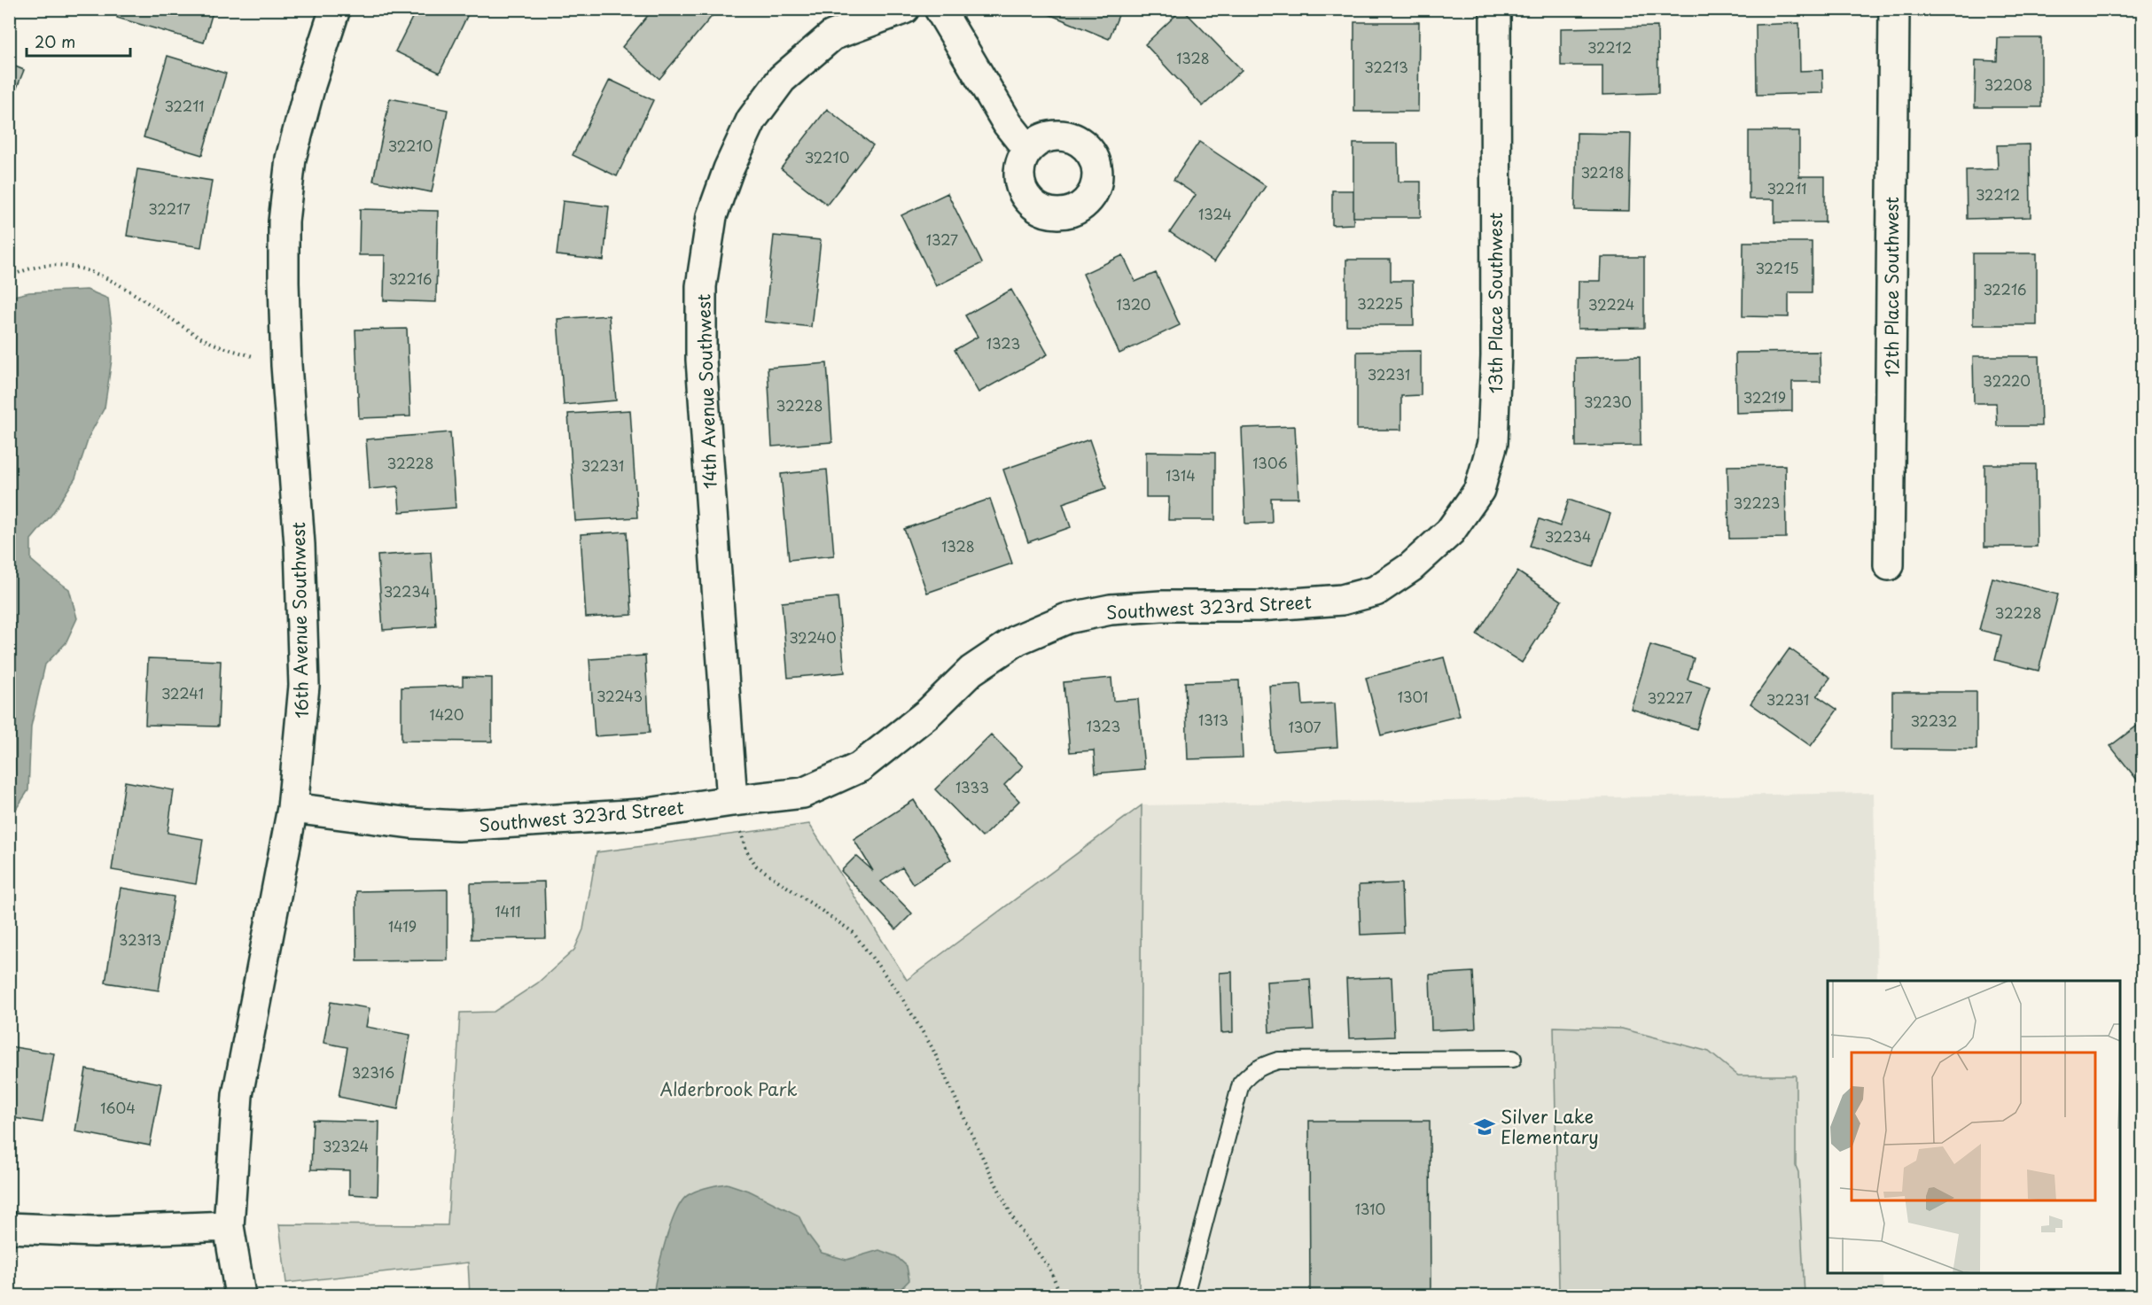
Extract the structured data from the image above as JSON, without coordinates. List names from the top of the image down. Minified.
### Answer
{"streets":{"street":["12th Place Southwest","13th Place Southwest","14th Avenue Southwest","Southwest 323rd Street","16th Avenue Southwest"]},"crossings":[["13th Place Southwest","Southwest 323rd Street"],["14th Avenue Southwest","Southwest 323rd Street"],["Southwest 323rd Street","16th Avenue Southwest"]],"parks":["Alderbrook Park"],"places":{"school or university":["Silver Lake Elementary"]},"house_numbers":["32212","1328","32213","32208","32211","32210","32210","32218","32211","32212","32217","1324","1327","32215","32216","32216","32225","1320","32224","1323","32231","32220","32219","32230","32228","32228","1306","32231","1314","32223","32234","1328","32234","32228","32240","32241","32243","1301","32227","32231","1420","1313","32232","1323","1307","1333","1411","1419","32313","32316","1604","32324","1310"],"scale_bar":"20 m"}
